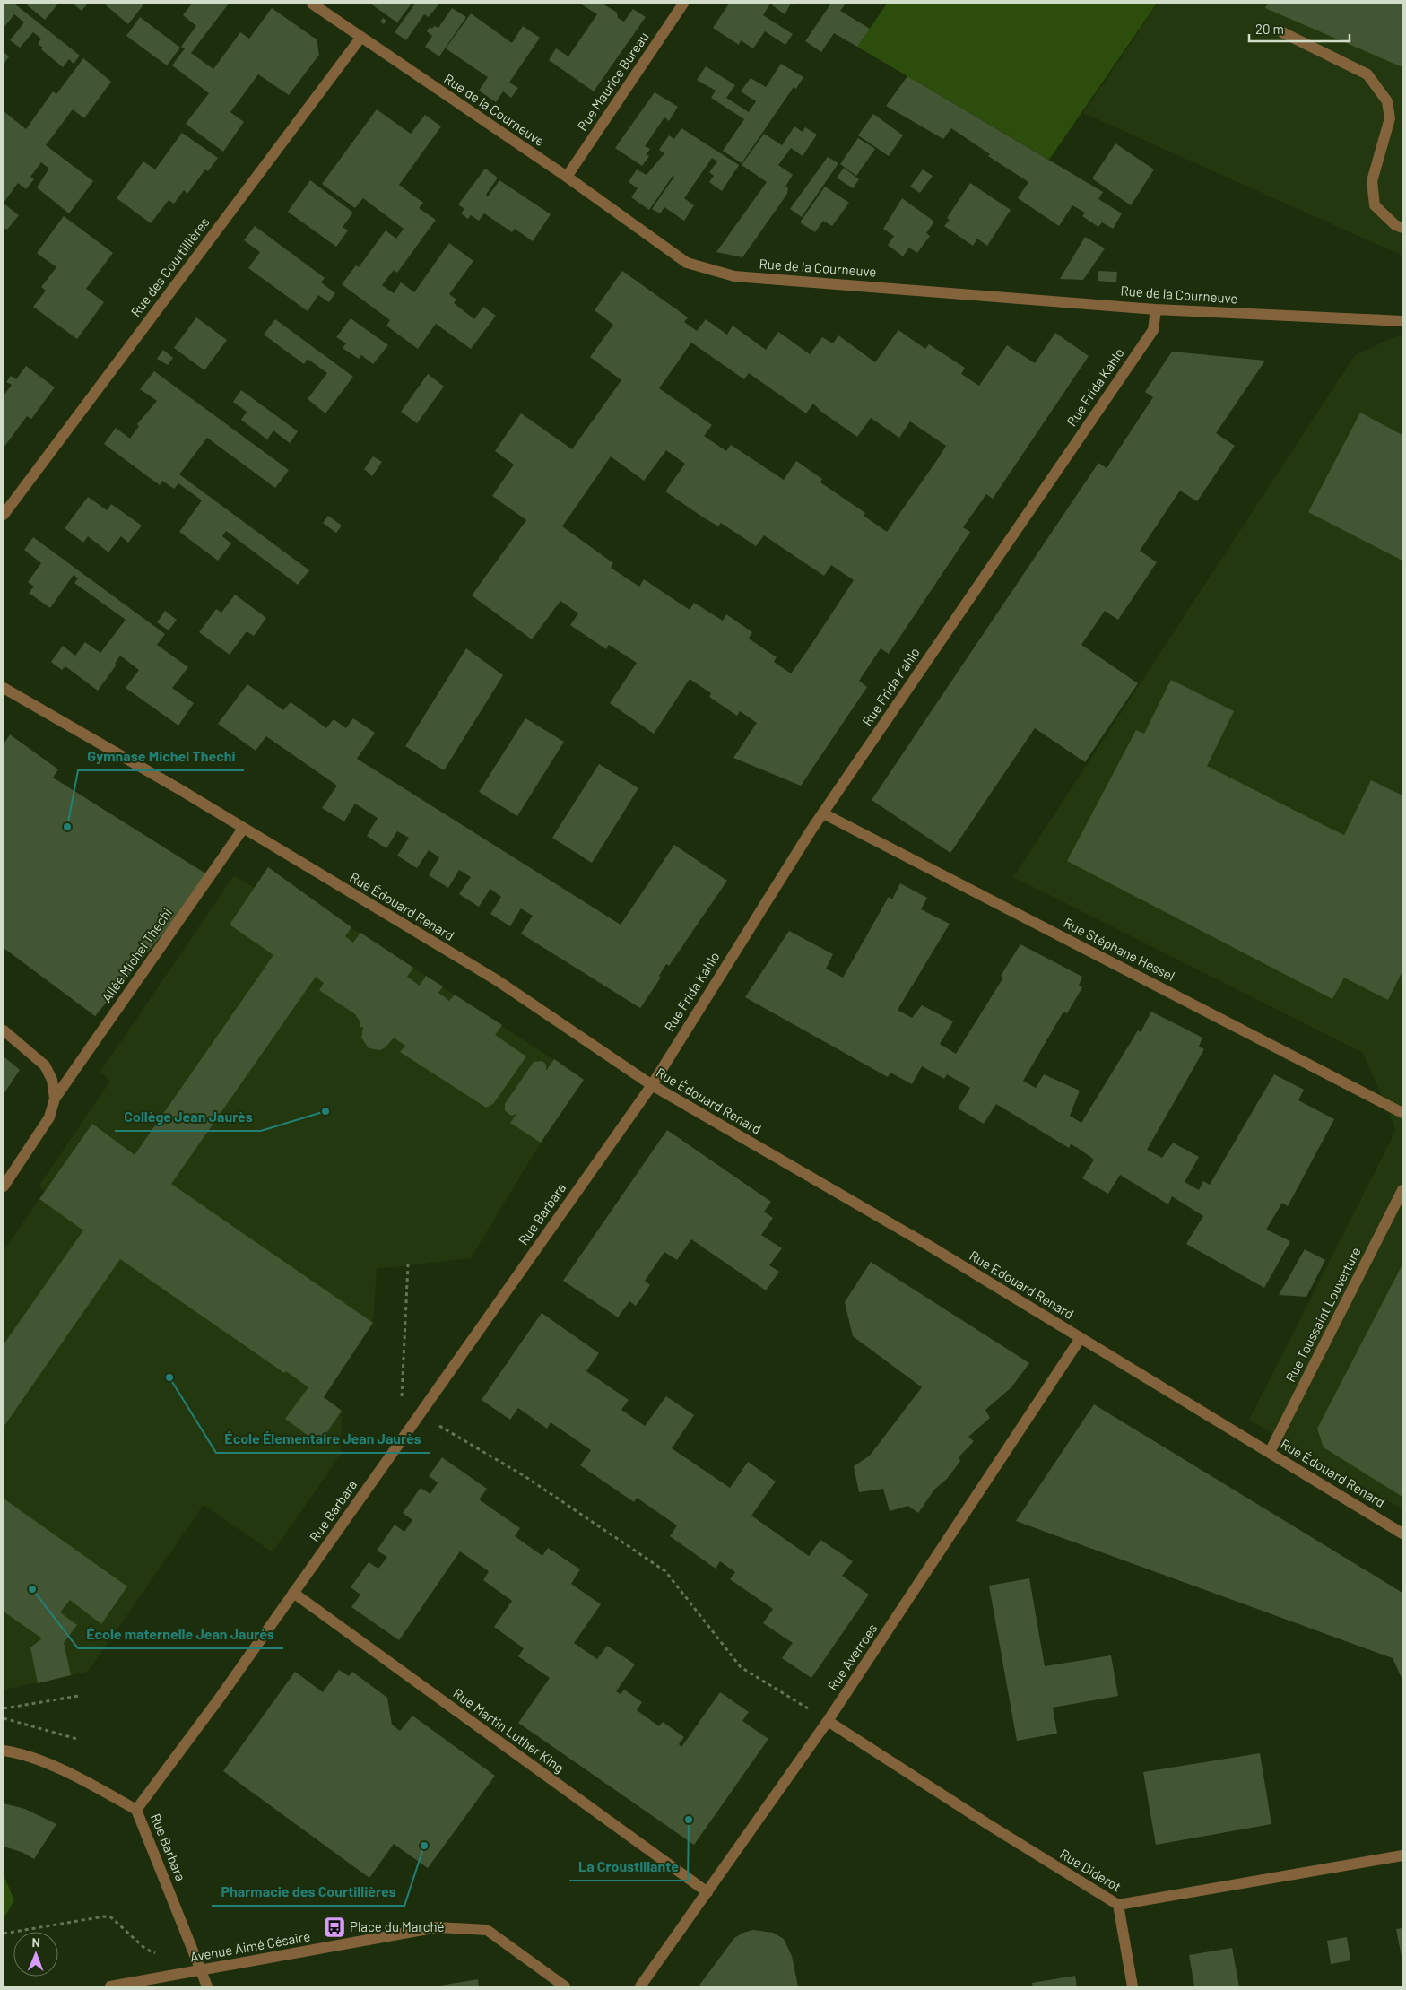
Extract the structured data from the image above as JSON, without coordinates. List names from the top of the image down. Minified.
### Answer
{"streets":{"street":["Rue Maurice Bureau","Rue de la Courneuve","Rue des Courtillières","Rue Frida Kahlo","Rue Édouard Renard","Rue Stéphane Hessel","Allée Michel Thechi","Rue Barbara","Rue Toussaint Louverture","Rue Averroes","Rue Martin Luther King","Rue Diderot","Avenue Aimé Césaire"]},"crossings":[["Rue Maurice Bureau","Rue de la Courneuve"],["Rue de la Courneuve","Rue des Courtillières"],["Rue de la Courneuve","Rue Frida Kahlo"],["Rue Frida Kahlo","Rue Édouard Renard"],["Rue Frida Kahlo","Rue Stéphane Hessel"],["Rue Frida Kahlo","Rue Barbara"],["Rue Édouard Renard","Allée Michel Thechi"],["Rue Édouard Renard","Rue Barbara"],["Rue Édouard Renard","Rue Toussaint Louverture"],["Rue Édouard Renard","Rue Averroes"],["Rue Barbara","Rue Martin Luther King"],["Rue Barbara","Avenue Aimé Césaire"],["Rue Averroes","Rue Martin Luther King"],["Rue Averroes","Rue Diderot"]],"places":{"other":["Gymnase Michel Thechi","Collège Jean Jaurès","École Élementaire Jean Jaurès","École maternelle Jean Jaurès","La Croustillante","Pharmacie des Courtillières"],"bus stop":["Place du Marché"]},"scale_bar":"20 m","north":"top"}
